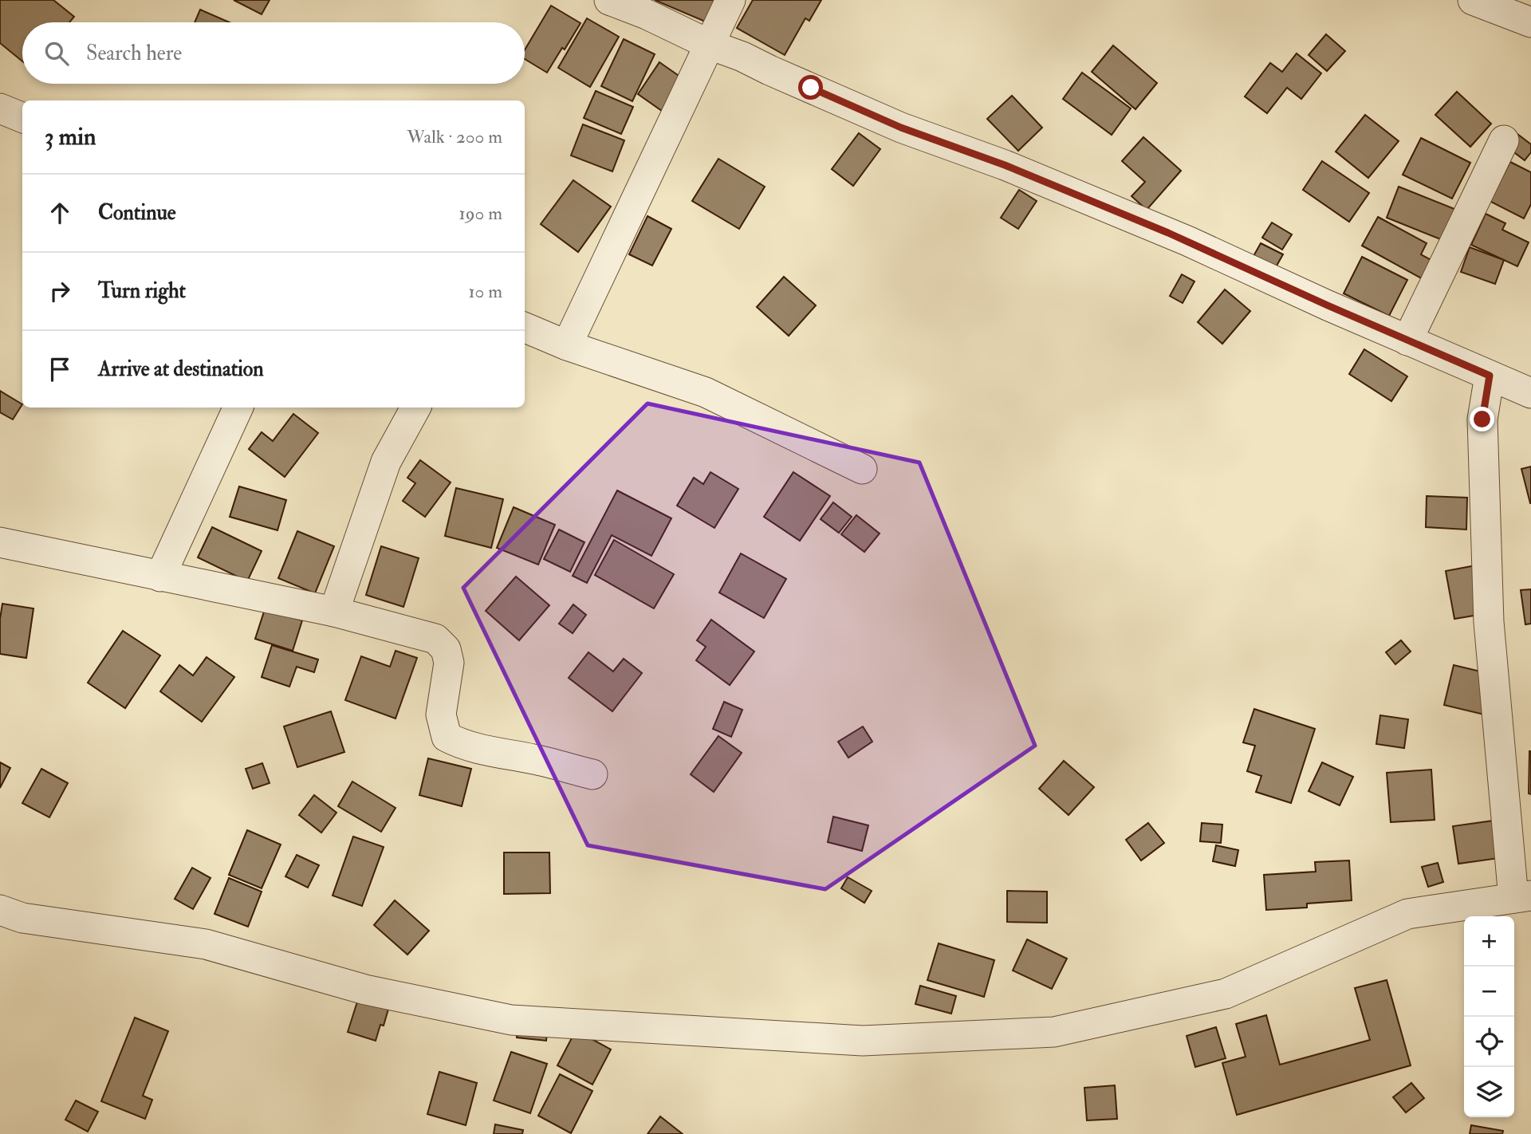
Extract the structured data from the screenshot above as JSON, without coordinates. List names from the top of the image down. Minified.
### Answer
{"page":{"search":"Search here","heading":["3 min","Walk · 200 m"],"list":[["Continue","190 m"],["Turn right","10 m"],"Arrive at destination"],"map_buttons":["+","−"]}}
